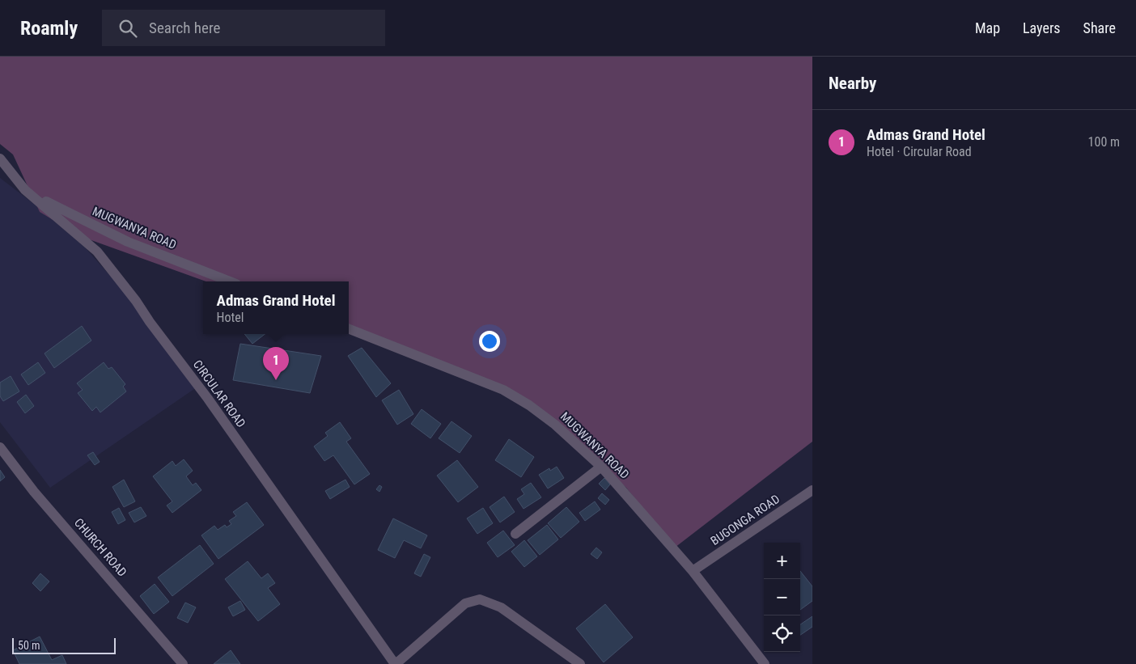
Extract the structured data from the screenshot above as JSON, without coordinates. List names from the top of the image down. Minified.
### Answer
{"streets":{"street":["MUGWANYA ROAD","CIRCULAR ROAD","BUGONGA ROAD","CHURCH ROAD"]},"crossings":[["MUGWANYA ROAD","CIRCULAR ROAD"],["MUGWANYA ROAD","BUGONGA ROAD"]],"scale_bar":"50 m","page":{"header":"Roamly","search":"Search here","nav":["Map","Layers","Share"],"heading":"Nearby","list":[{"mark":"1","name":"Admas Grand Hotel","note":"Hotel · Circular Road","value":"100 m"}],"popup":["Admas Grand Hotel","Hotel"],"pins":"1","map_buttons":["+","−"],"scale":"50 m"}}
